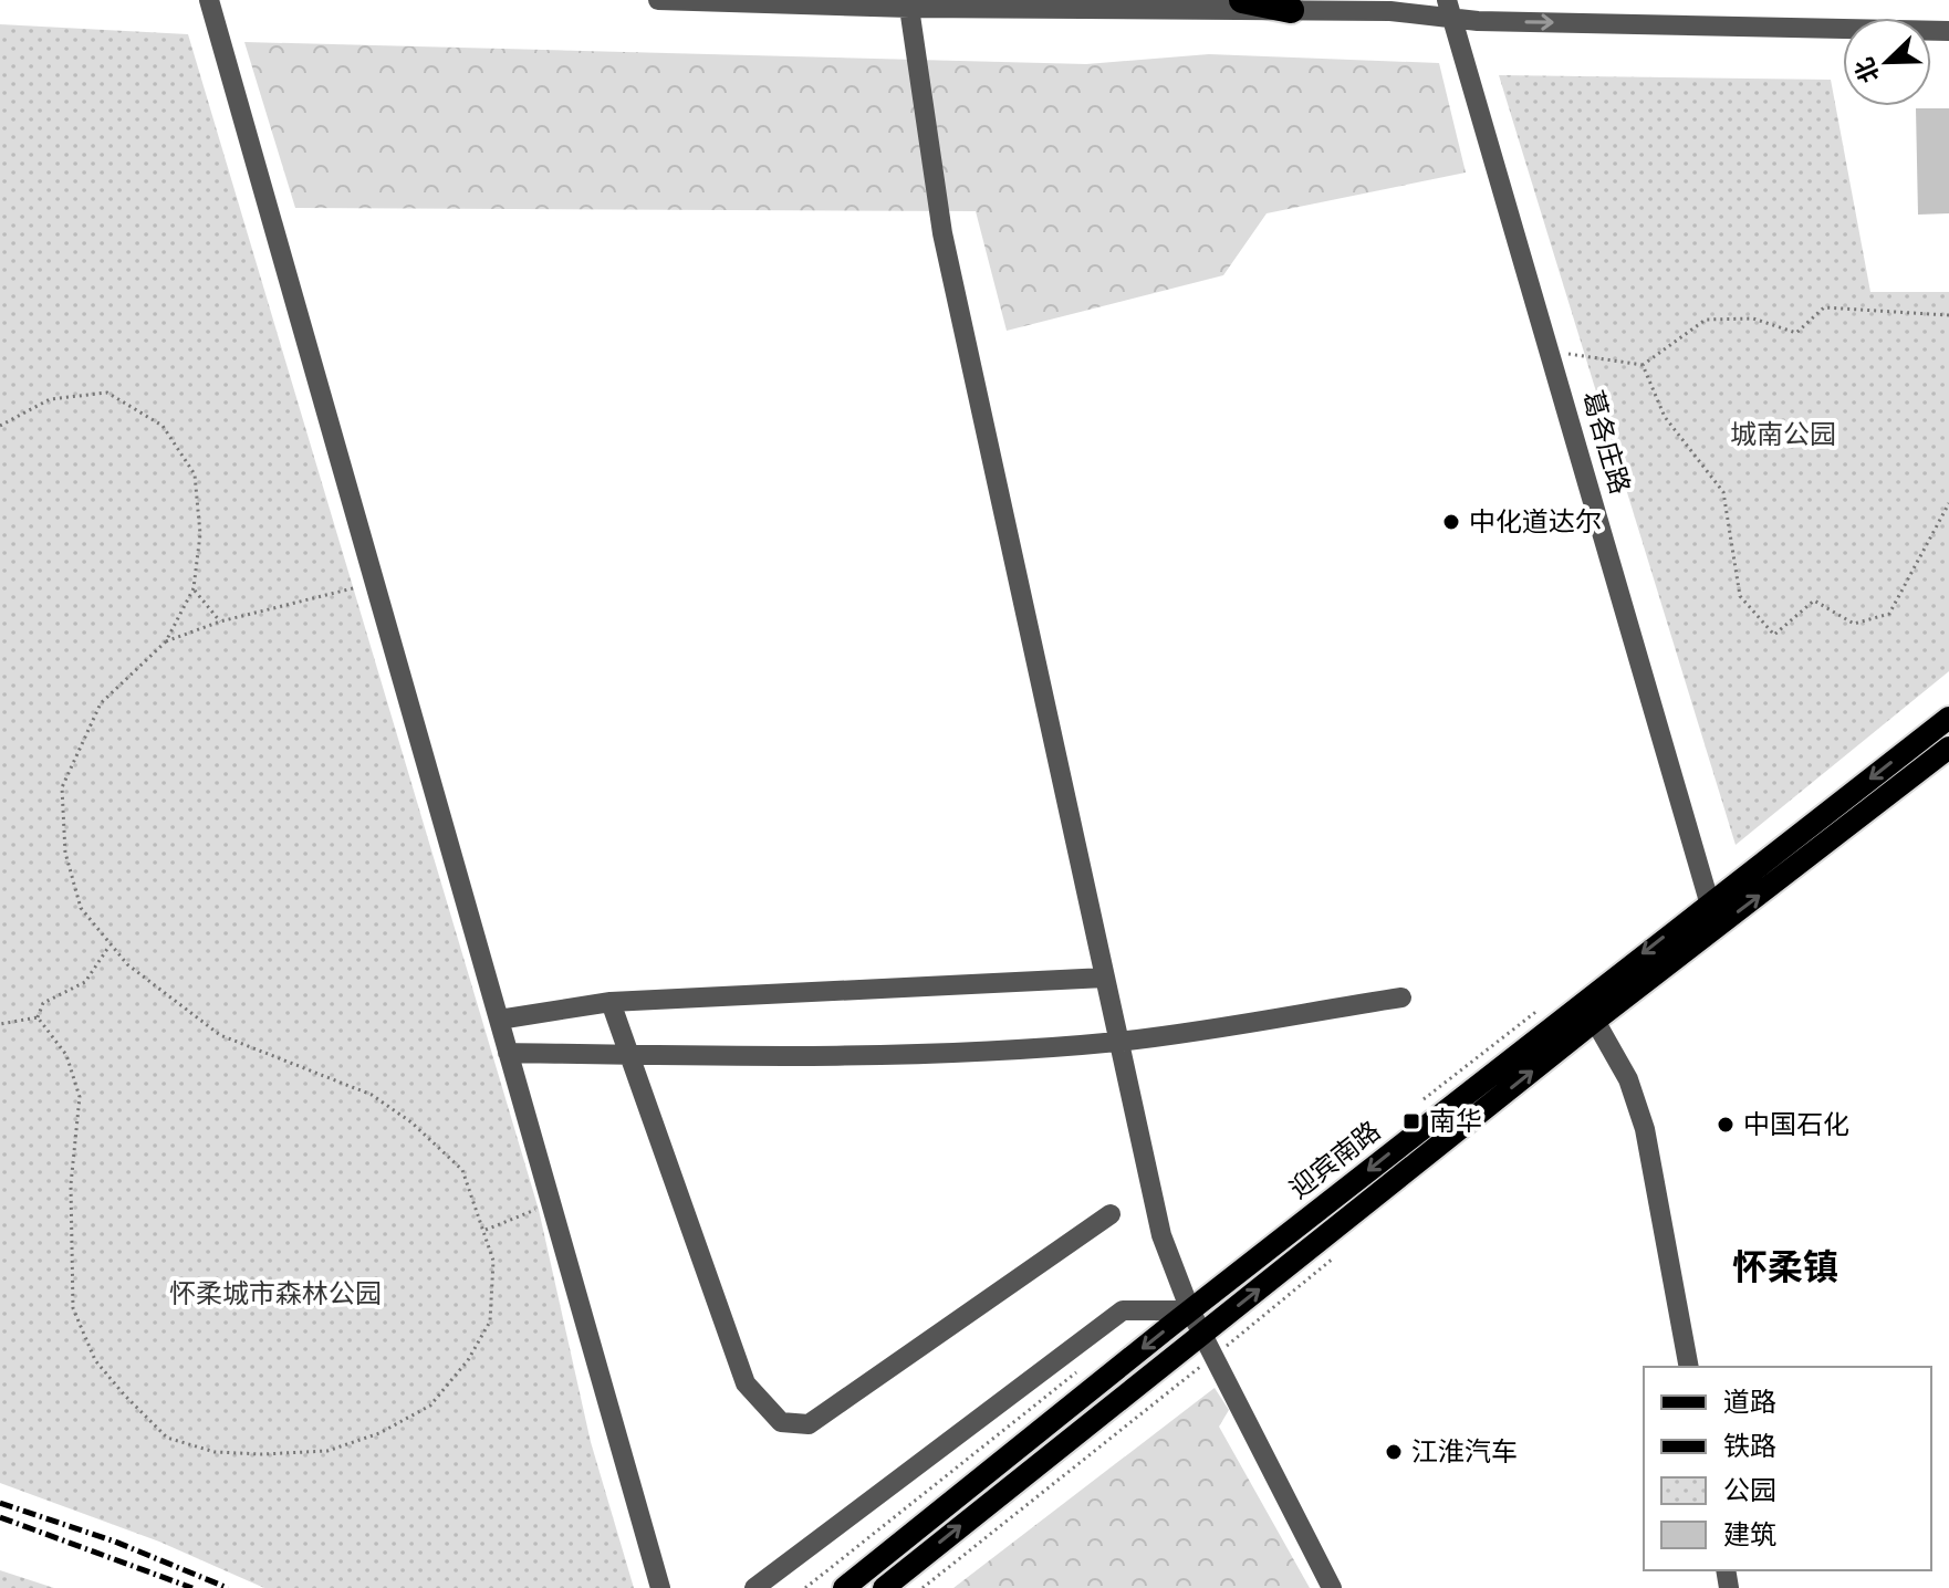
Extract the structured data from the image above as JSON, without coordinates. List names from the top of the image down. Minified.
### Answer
{"streets":{"main road":["迎宾南路"],"street":["葛各庄路"]},"crossings":[["葛各庄路","迎宾南路"]],"districts":["怀柔镇"],"parks":["城南公园","怀柔城市森林公园"],"places":{"other":["中化道达尔","中国石化","江淮汽车"],"transit":["南华"]},"legend":["道路","铁路","公园","建筑"],"north":"bottom left"}
